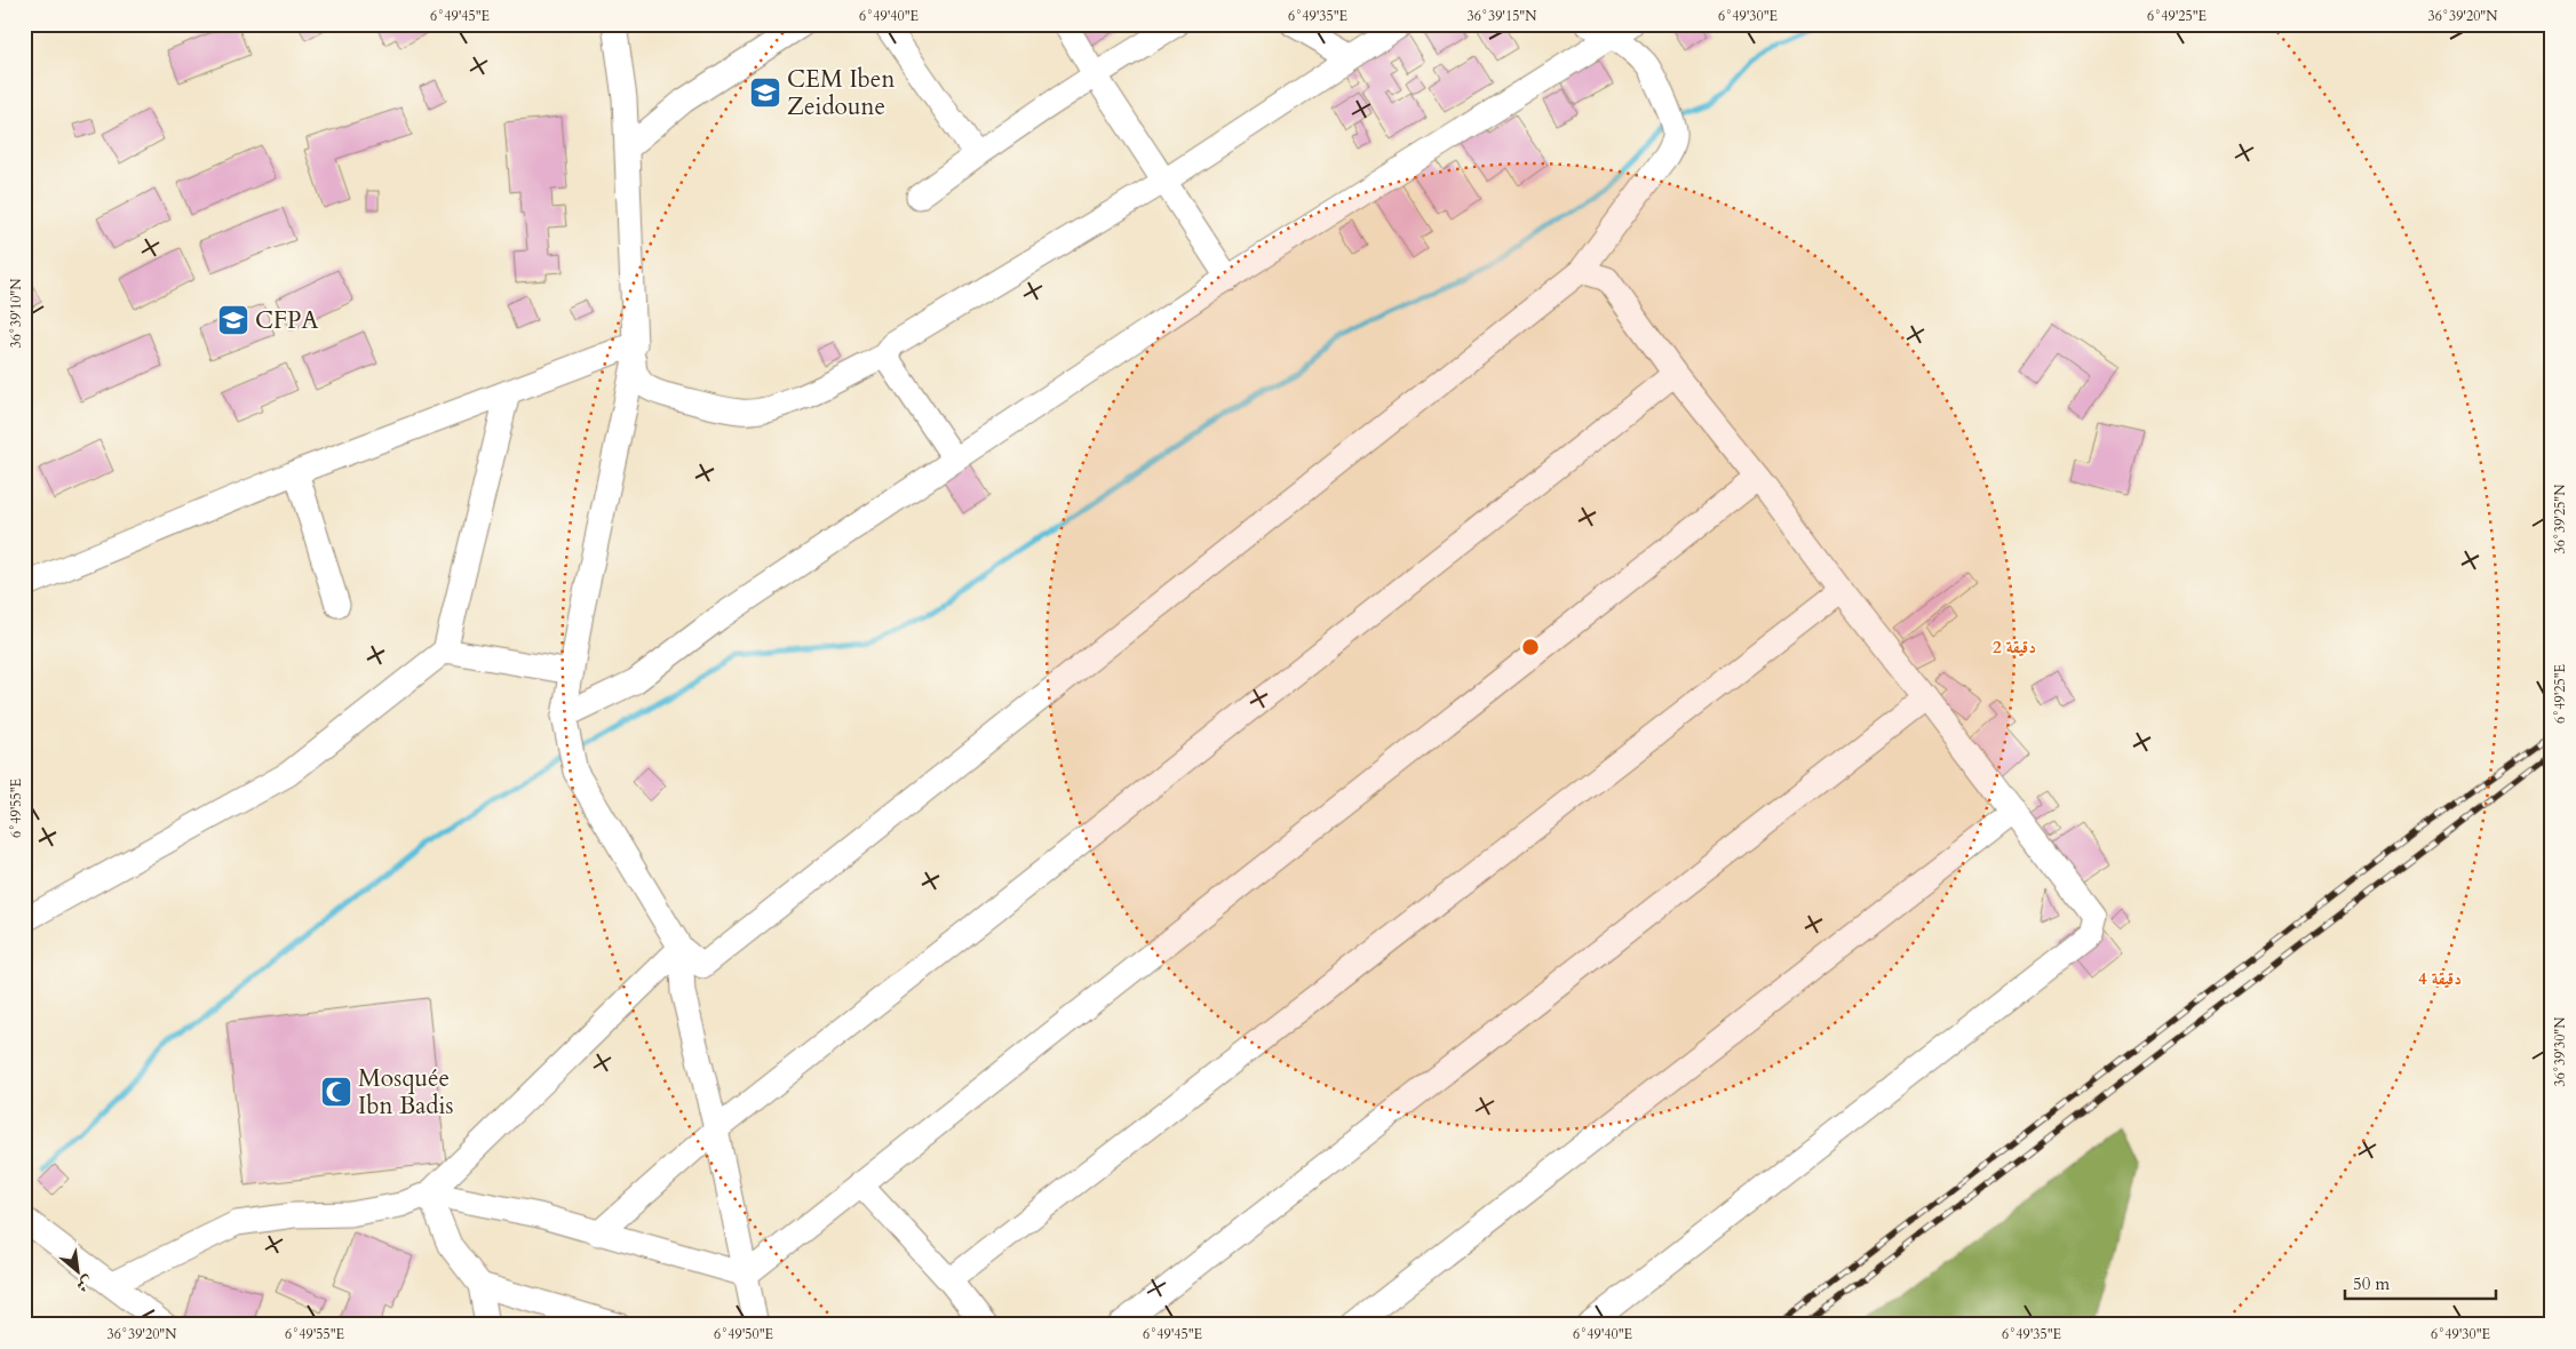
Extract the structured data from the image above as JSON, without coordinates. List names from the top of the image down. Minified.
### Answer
{"places":{"school or university":["CEM Iben Zeidoune","CFPA"],"mosque":["Mosquée Ibn Badis"]},"scale_bar":"50 m","north":"bottom right","coordinates":["6°49'45\"E","6°49'40\"E","6°49'35\"E","36°39'15\"N","6°49'30\"E","6°49'25\"E","36°39'20\"N","36°39'10\"N","36°39'25\"N","6°49'55\"E","36°39'30\"N","6°49'50\"E"],"rings":["2 دقيقة","4 دقيقة"]}
